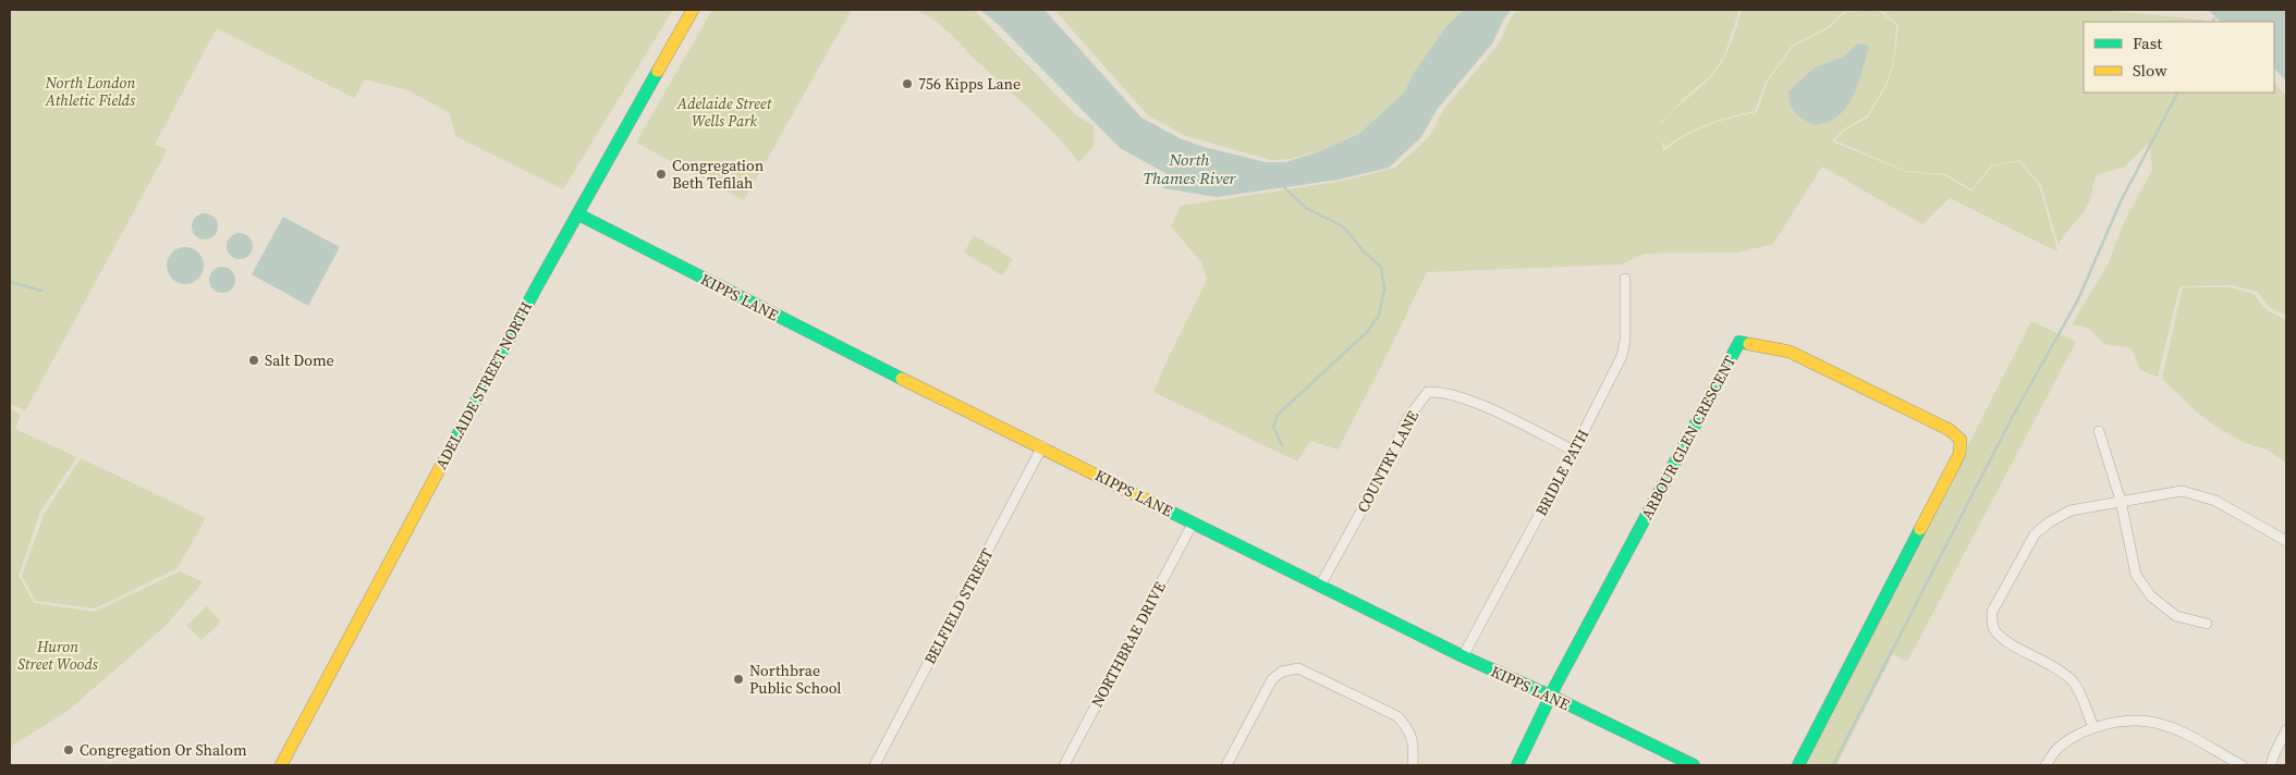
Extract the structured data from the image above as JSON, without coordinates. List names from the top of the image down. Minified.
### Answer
{"streets":{"street":["KIPPS LANE","ADELAIDE STREET NORTH","ARBOUR GLEN CRESCENT","COUNTRY LANE","BRIDLE PATH","BELFIELD STREET","NORTHBRAE DRIVE"]},"crossings":[["KIPPS LANE","ADELAIDE STREET NORTH"],["KIPPS LANE","ARBOUR GLEN CRESCENT"],["KIPPS LANE","COUNTRY LANE"],["KIPPS LANE","BRIDLE PATH"],["KIPPS LANE","BELFIELD STREET"],["KIPPS LANE","NORTHBRAE DRIVE"],["COUNTRY LANE","BRIDLE PATH"]],"water":["North Thames River"],"parks":["North London Athletic Fields","Adelaide Street Wells Park","Huron Street Woods"],"places":["756 Kipps Lane","Congregation Beth Tefilah","Salt Dome","Northbrae Public School","Congregation Or Shalom"],"legend":["Fast","Slow"]}
